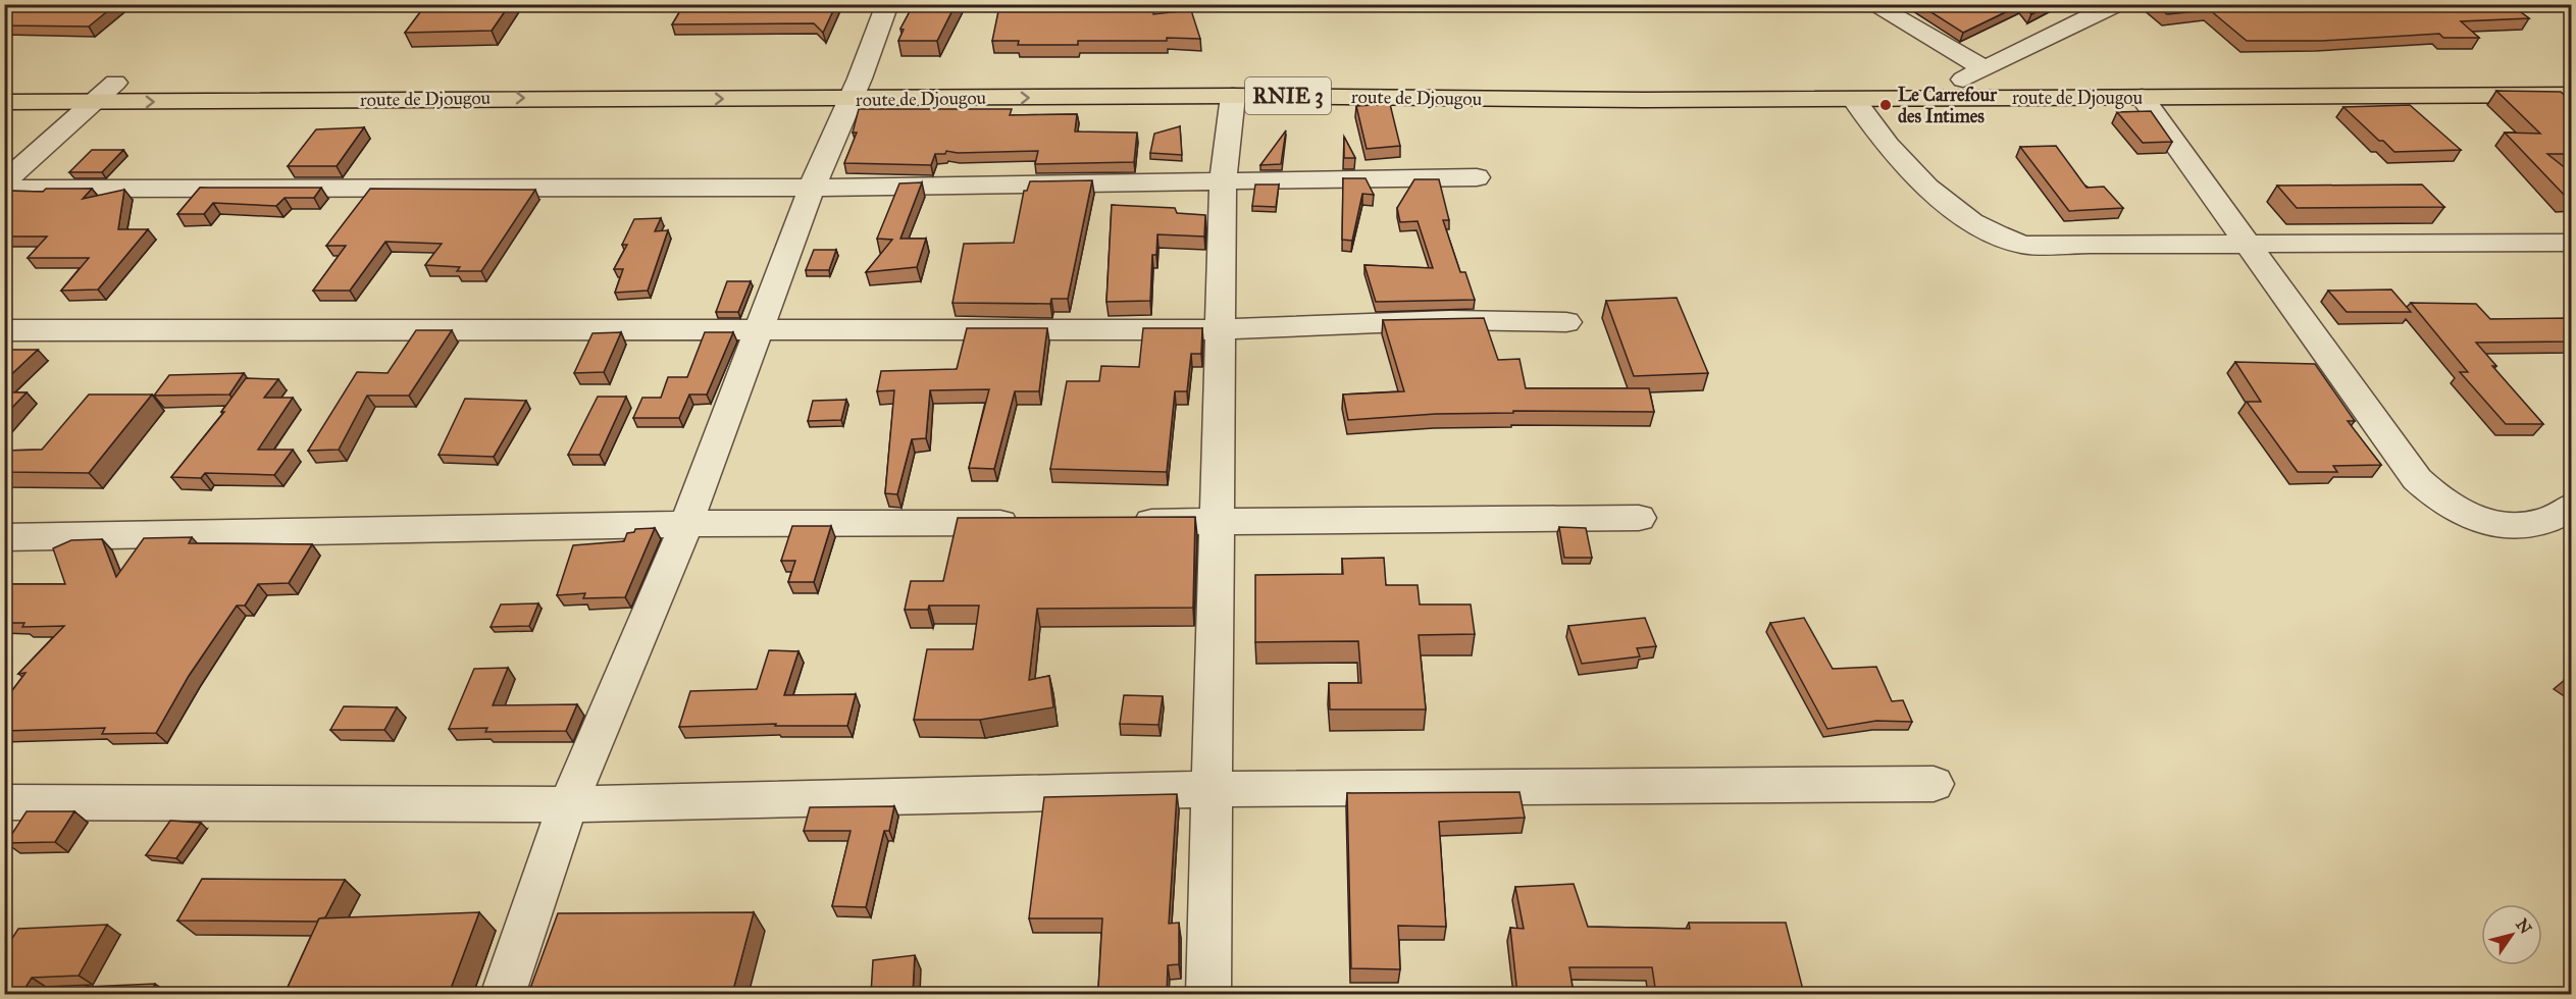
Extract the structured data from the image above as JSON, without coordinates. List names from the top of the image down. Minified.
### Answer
{"streets":{"highway":["RNIE 3","route de Djougou"]},"places":["Le Carrefour des Intimes"],"north":"top right"}
